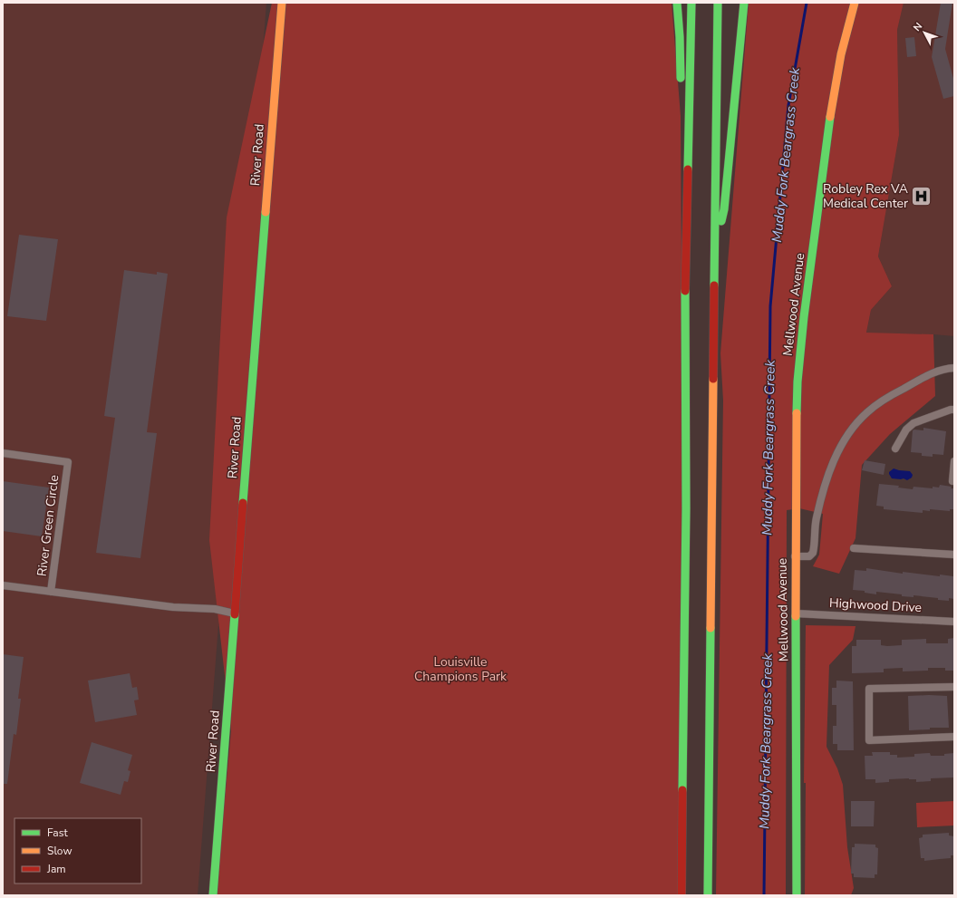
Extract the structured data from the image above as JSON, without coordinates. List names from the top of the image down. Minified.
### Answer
{"streets":{"main road":["River Road","Mellwood Avenue"],"street":["River Green Circle","Highwood Drive"]},"crossings":[["River Road","River Green Circle"],["Mellwood Avenue","Highwood Drive"]],"water":["Muddy Fork Beargrass Creek"],"parks":["Louisville Champions Park"],"places":{"hospital":["Robley Rex VA Medical Center"]},"legend":["Fast","Slow","Jam"],"north":"top left"}
